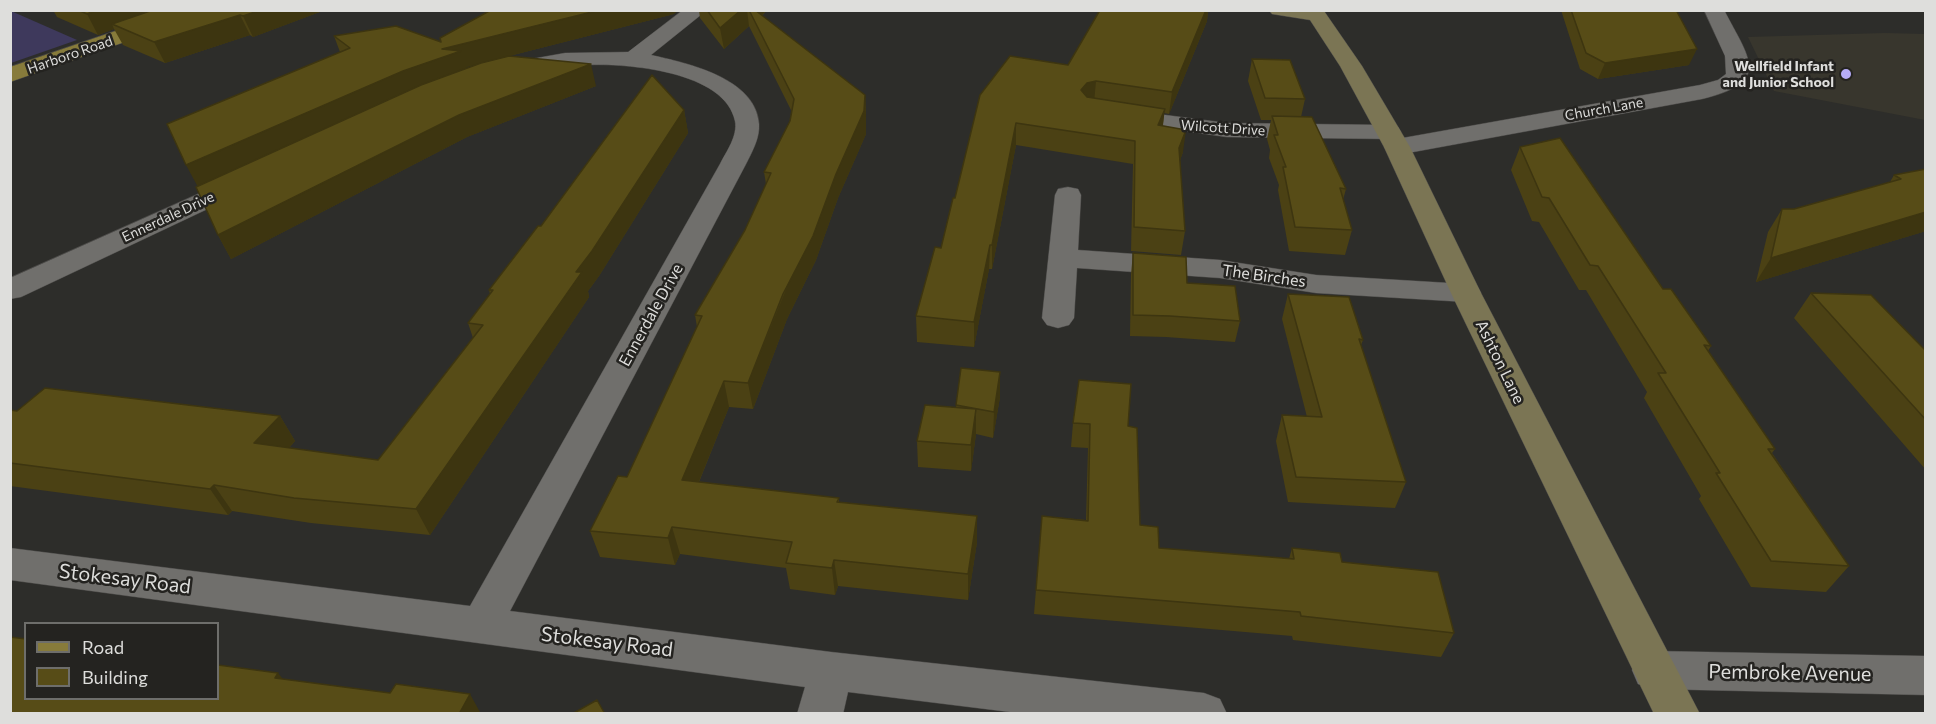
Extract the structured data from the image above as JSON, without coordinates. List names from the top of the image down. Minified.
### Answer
{"streets":{"main road":["Harboro Road","Ashton Lane"],"street":["Church Lane","Wilcott Drive","Ennerdale Drive","The Birches","Stokesay Road","Pembroke Avenue"]},"crossings":[["Church Lane","Wilcott Drive"],["Church Lane","Ashton Lane"],["Wilcott Drive","Ashton Lane"],["Ennerdale Drive","Stokesay Road"],["The Birches","Ashton Lane"],["Ashton Lane","Pembroke Avenue"]],"places":["Wellfield Infant and Junior School"],"legend":["Road","Building"]}
